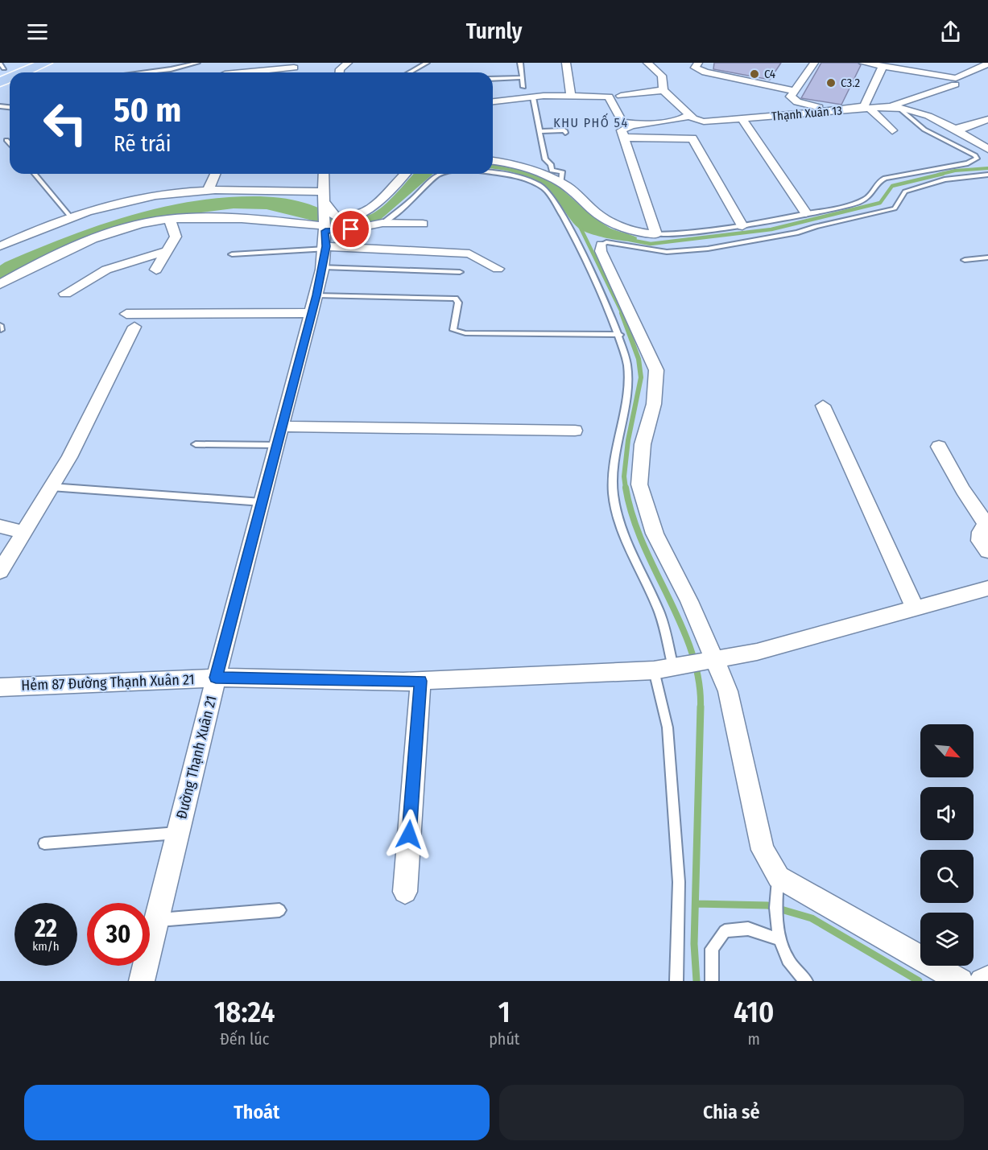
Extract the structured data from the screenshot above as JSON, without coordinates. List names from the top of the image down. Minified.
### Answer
{"streets":{"street":["Thạnh Xuân 13","Hẻm 87 Đường Thạnh Xuân 21","Đường Thạnh Xuân 21"]},"crossings":[["Hẻm 87 Đường Thạnh Xuân 21","Đường Thạnh Xuân 21"]],"districts":["KHU PHỐ 54"],"places":["C4","C3.2"],"north":"bottom right","page":{"header":"Turnly","turn":["50 m","Rẽ trái"],"speed":"22 km/h","limit":"30","eta":["18:24","Đến lúc","1","phút","410","m"],"buttons":["Thoát","Chia sẻ"]}}
